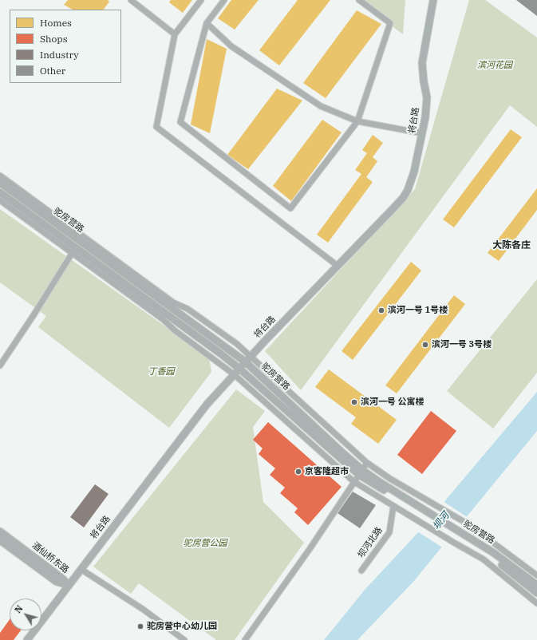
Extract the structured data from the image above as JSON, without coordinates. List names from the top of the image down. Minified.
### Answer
{"streets":{"street":["将台路","驼房营路","坝河北路","酒仙桥东路"]},"crossings":[["将台路","驼房营路"],["将台路","酒仙桥东路"]],"districts":["大陈各庄"],"water":["坝河"],"parks":["滨河花园","丁香园","驼房营公园"],"places":["滨河一号 1号楼","滨河一号 3号楼","滨河一号 公寓楼","京客隆超市","驼房营中心幼儿园"],"legend":["Homes","Shops","Industry","Other"],"north":"top left"}
